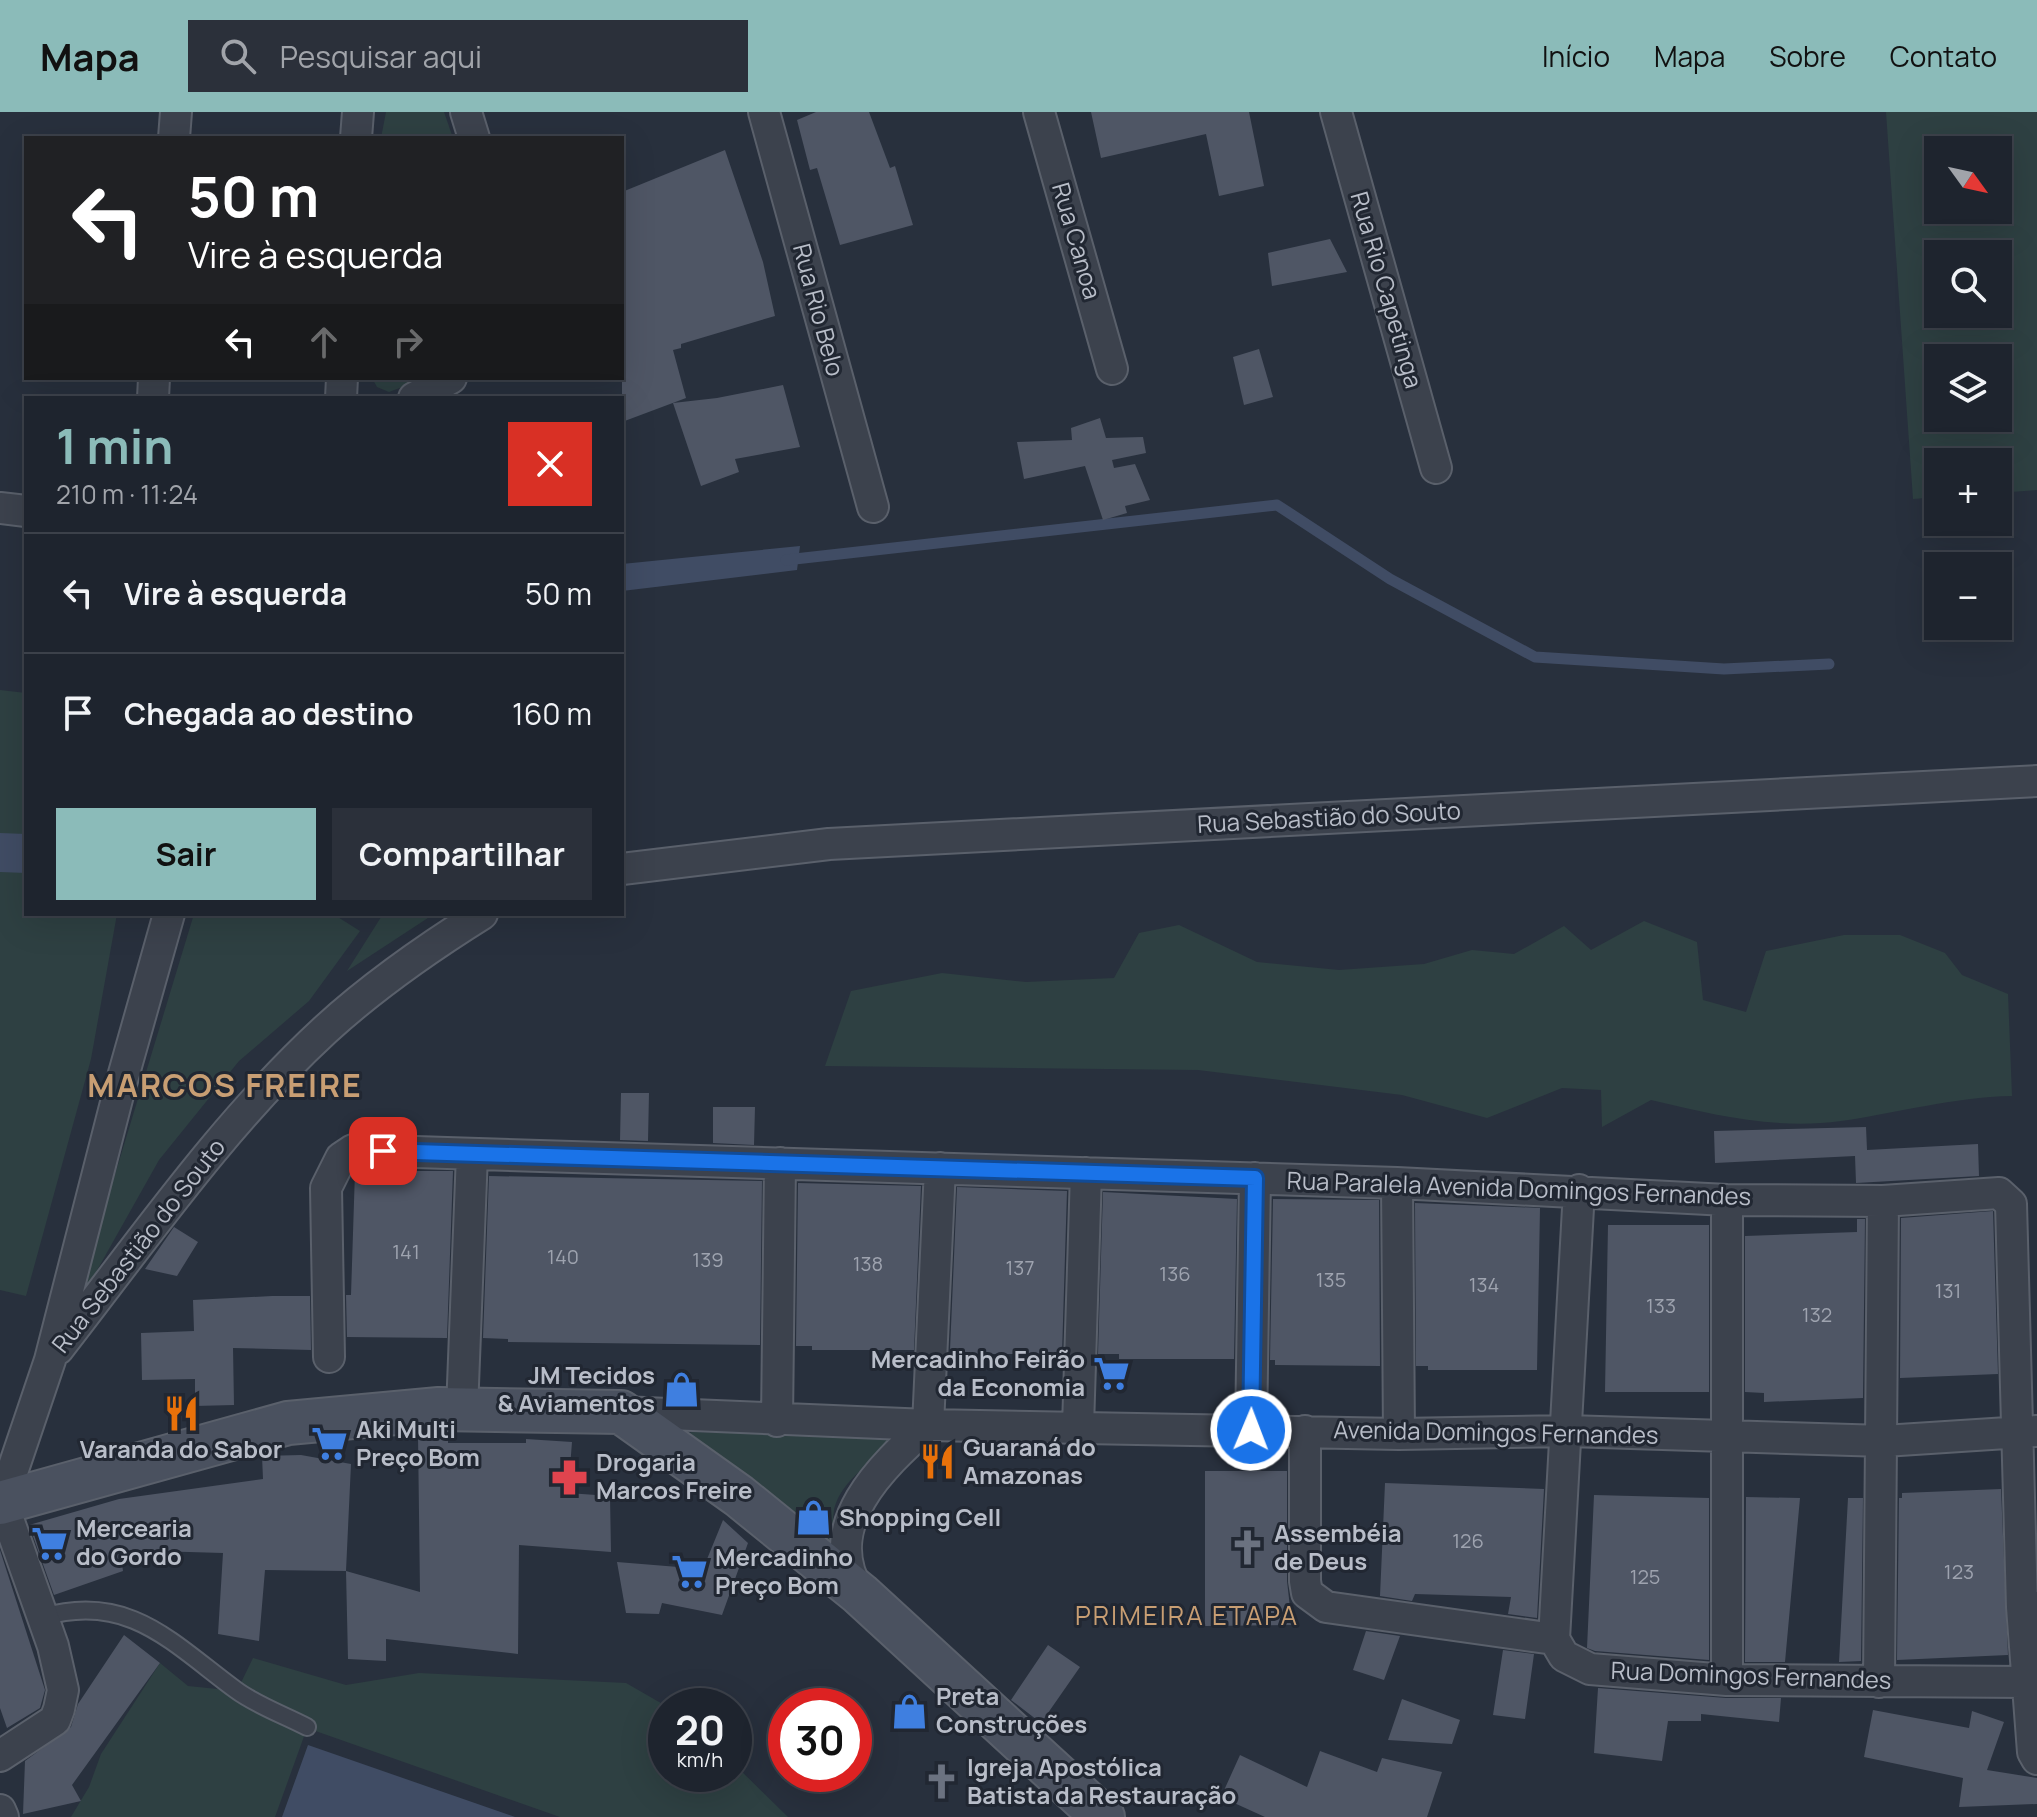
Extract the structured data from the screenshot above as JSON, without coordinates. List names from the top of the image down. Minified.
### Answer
{"streets":{"street":["Rua Canoa","Rua Rio Capetinga","Rua Rio Belo","Rua Sebastião do Souto","Rua Paralela Avenida Domingos Fernandes","Avenida Domingos Fernandes","Rua Domingos Fernandes"]},"crossings":[["Rua Paralela Avenida Domingos Fernandes","Avenida Domingos Fernandes"]],"districts":["MARCOS FREIRE","PRIMEIRA ETAPA"],"places":{"supermarket":["Mercadinho Feirão da Economia","Aki Multi Preço Bom","Mercearia do Gordo","Mercadinho Preço Bom"],"shop":["JM Tecidos & Aviamentos","Shopping Cell","Preta Construções"],"restaurant":["Varanda do Sabor","Guaraná do Amazonas"],"pharmacy":["Drogaria Marcos Freire"],"church":["Assembéia de Deus","Igreja Apostólica Batista da Restauração"]},"house_numbers":["141","140","139","138","137","136","135","134","131","133","132","126","123","125"],"north":"bottom right","page":{"header":"Mapa","search":"Pesquisar aqui","nav":["Início","Mapa","Sobre","Contato"],"map_buttons":["+","−"],"turn":["50 m","Vire à esquerda"],"heading":["1 min","210 m · 11:24"],"list":[{"name":"Vire à esquerda","value":"50 m"},{"name":"Chegada ao destino","value":"160 m"}],"buttons":["Sair","Compartilhar"],"speed":"20 km/h","limit":"30"}}
